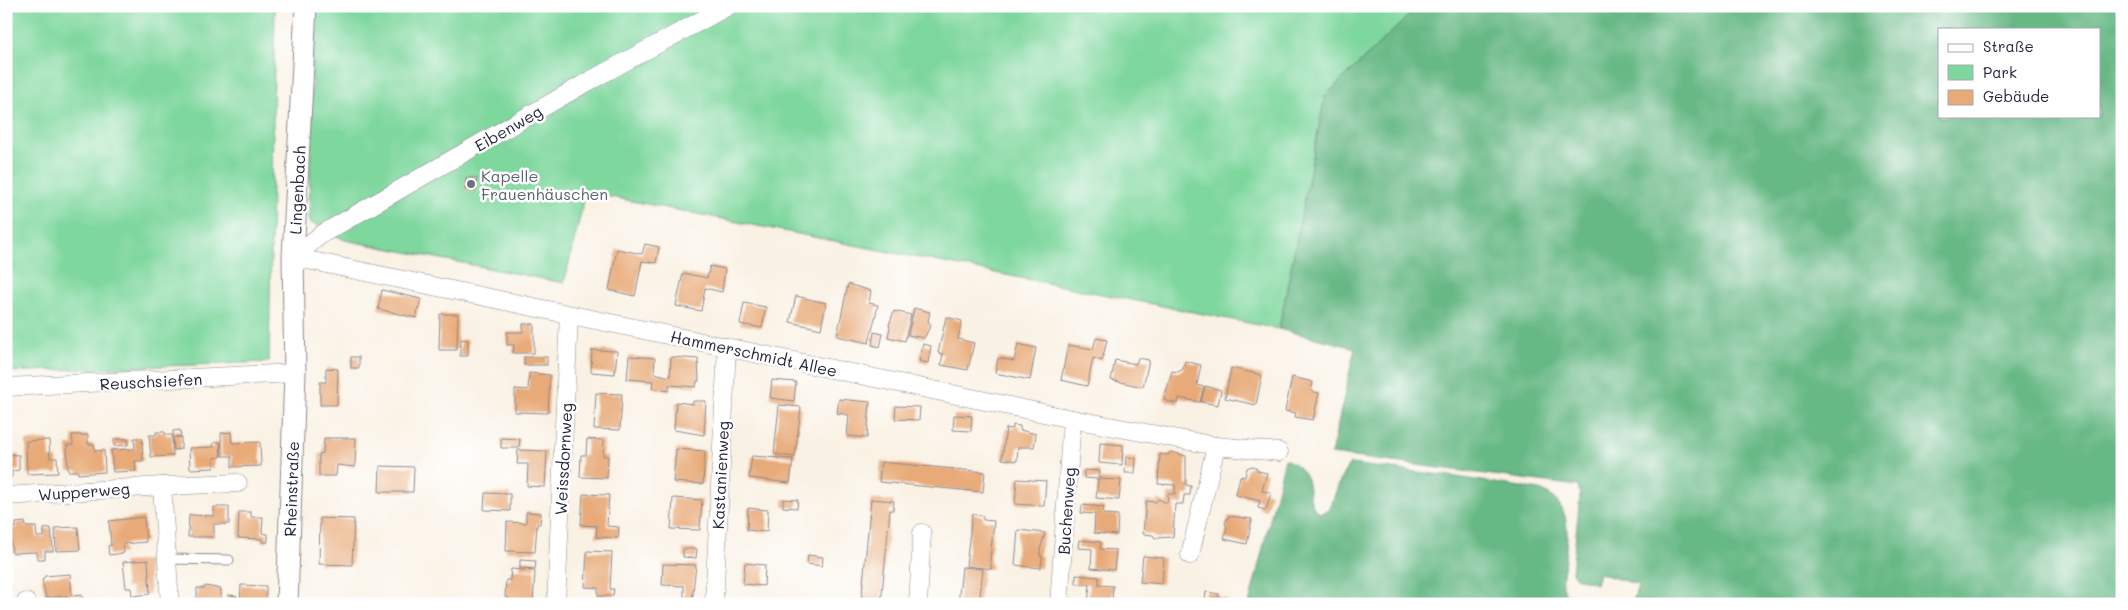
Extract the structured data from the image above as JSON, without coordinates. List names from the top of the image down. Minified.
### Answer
{"streets":{"street":["Eibenweg","Lingenbach","Hammerschmidt Allee","Reuschsiefen","Weissdornweg","Kastanienweg","Rheinstraße","Wupperweg","Buchenweg"]},"crossings":[["Eibenweg","Lingenbach"],["Eibenweg","Hammerschmidt Allee"],["Lingenbach","Hammerschmidt Allee"],["Lingenbach","Reuschsiefen"],["Lingenbach","Rheinstraße"],["Hammerschmidt Allee","Weissdornweg"],["Hammerschmidt Allee","Kastanienweg"],["Hammerschmidt Allee","Buchenweg"],["Reuschsiefen","Rheinstraße"]],"places":["Kapelle Frauenhäuschen"],"legend":["Straße","Park","Gebäude"]}
